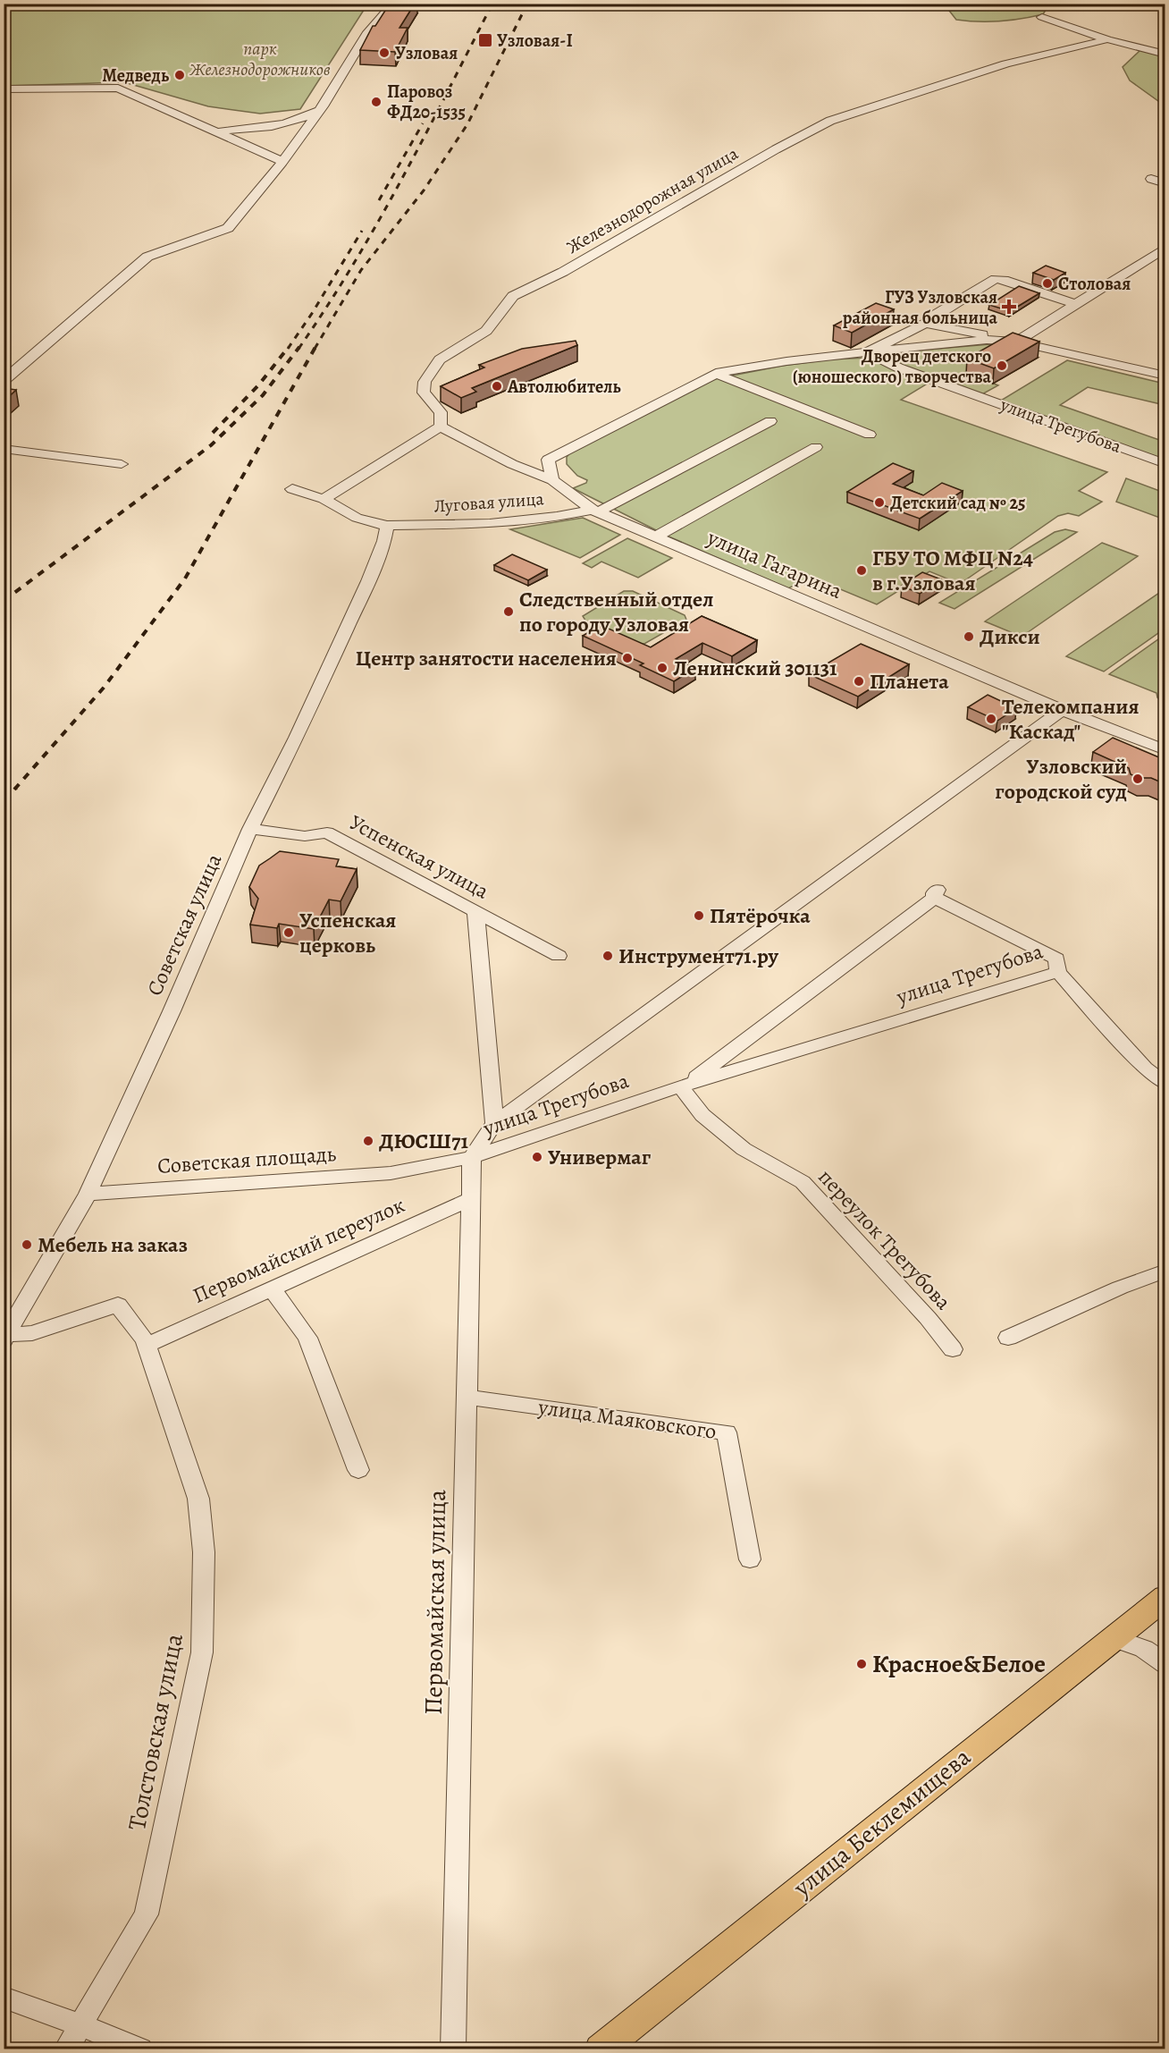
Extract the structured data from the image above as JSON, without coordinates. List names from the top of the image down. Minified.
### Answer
{"streets":{"main road":["улица Беклемищева"],"street":["Железнодорожная улица","улица Трегубова","Луговая улица","улица Гагарина","Успенская улица","Советская улица","Советская площадь","переулок Трегубова","Первомайский переулок","улица Маяковского","Первомайская улица","Толстовская улица"]},"crossings":[["Железнодорожная улица","улица Гагарина"],["улица Трегубова","улица Гагарина"],["улица Трегубова","Советская площадь"],["улица Трегубова","переулок Трегубова"],["улица Трегубова","Первомайская улица"],["Луговая улица","улица Гагарина"],["Луговая улица","Советская улица"],["Успенская улица","Советская улица"],["Советская улица","Советская площадь"],["Советская улица","Толстовская улица"],["Советская площадь","Первомайская улица"],["Первомайский переулок","Первомайская улица"],["Первомайский переулок","Толстовская улица"],["улица Маяковского","Первомайская улица"]],"parks":["парк Железнодорожников"],"places":{"transit":["Узловая-I"],"other":["Узловая","Медведь","Паровоз ФД20-1535","Столовая","Дворец детского (юношеского) творчества","Автолюбитель","Детский сад № 25","ГБУ ТО МФЦ N24 в г.Узловая","Следственный отдел по городу Узловая","Дикси","Центр занятости населения","Ленинский 301131","Планета","Телекомпания \"Каскад\"","Узловский городской суд","Пятёрочка","Успенская церковь","Инструмент71.ру","ДЮСШ71","Универмаг","Мебель на заказ","Красное&Белое"],"health":["ГУЗ Узловская районная больница"]}}
